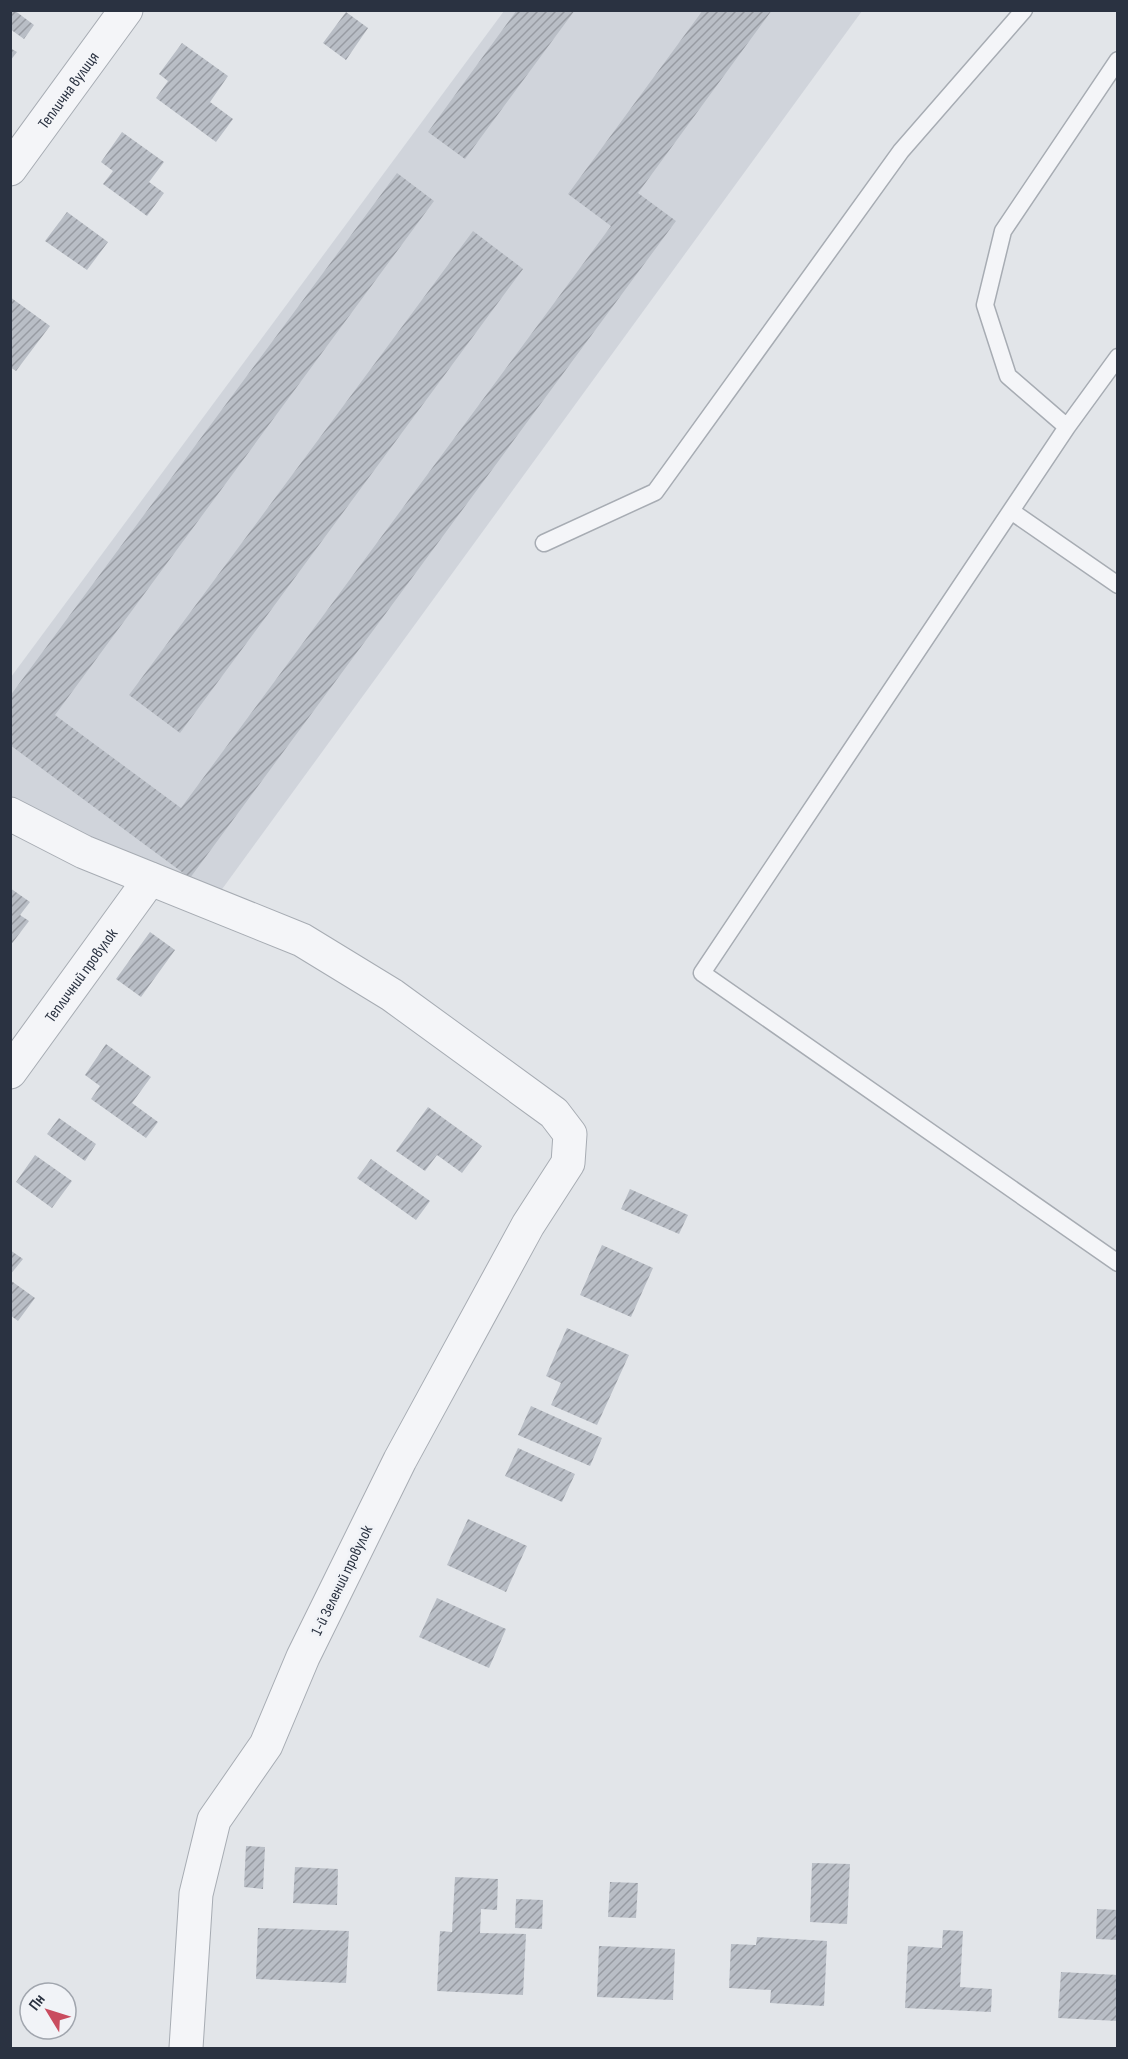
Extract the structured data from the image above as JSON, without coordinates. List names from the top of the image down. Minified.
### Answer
{"streets":{"street":["Теплична вулиця","Тепличний провулок","1-й Зелений провулок"]},"crossings":[["Тепличний провулок","1-й Зелений провулок"]],"north":"top left"}
